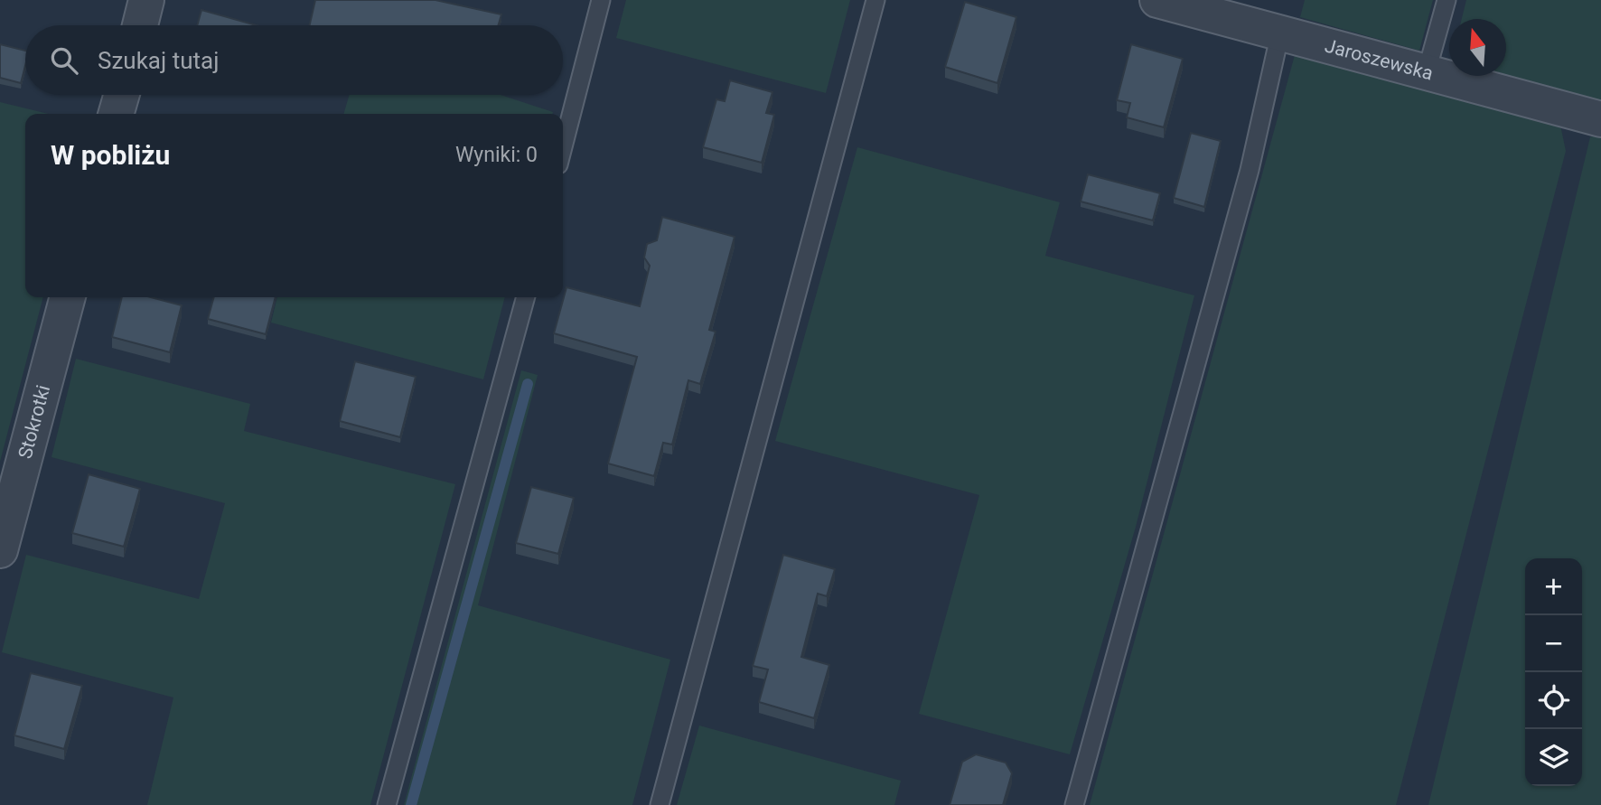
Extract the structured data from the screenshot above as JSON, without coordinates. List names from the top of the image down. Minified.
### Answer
{"streets":{"street":["Jaroszewska","Stokrotki"]},"north":"top","page":{"search":"Szukaj tutaj","heading":["W pobliżu","Wyniki: 0"],"map_buttons":["+","−"]}}
